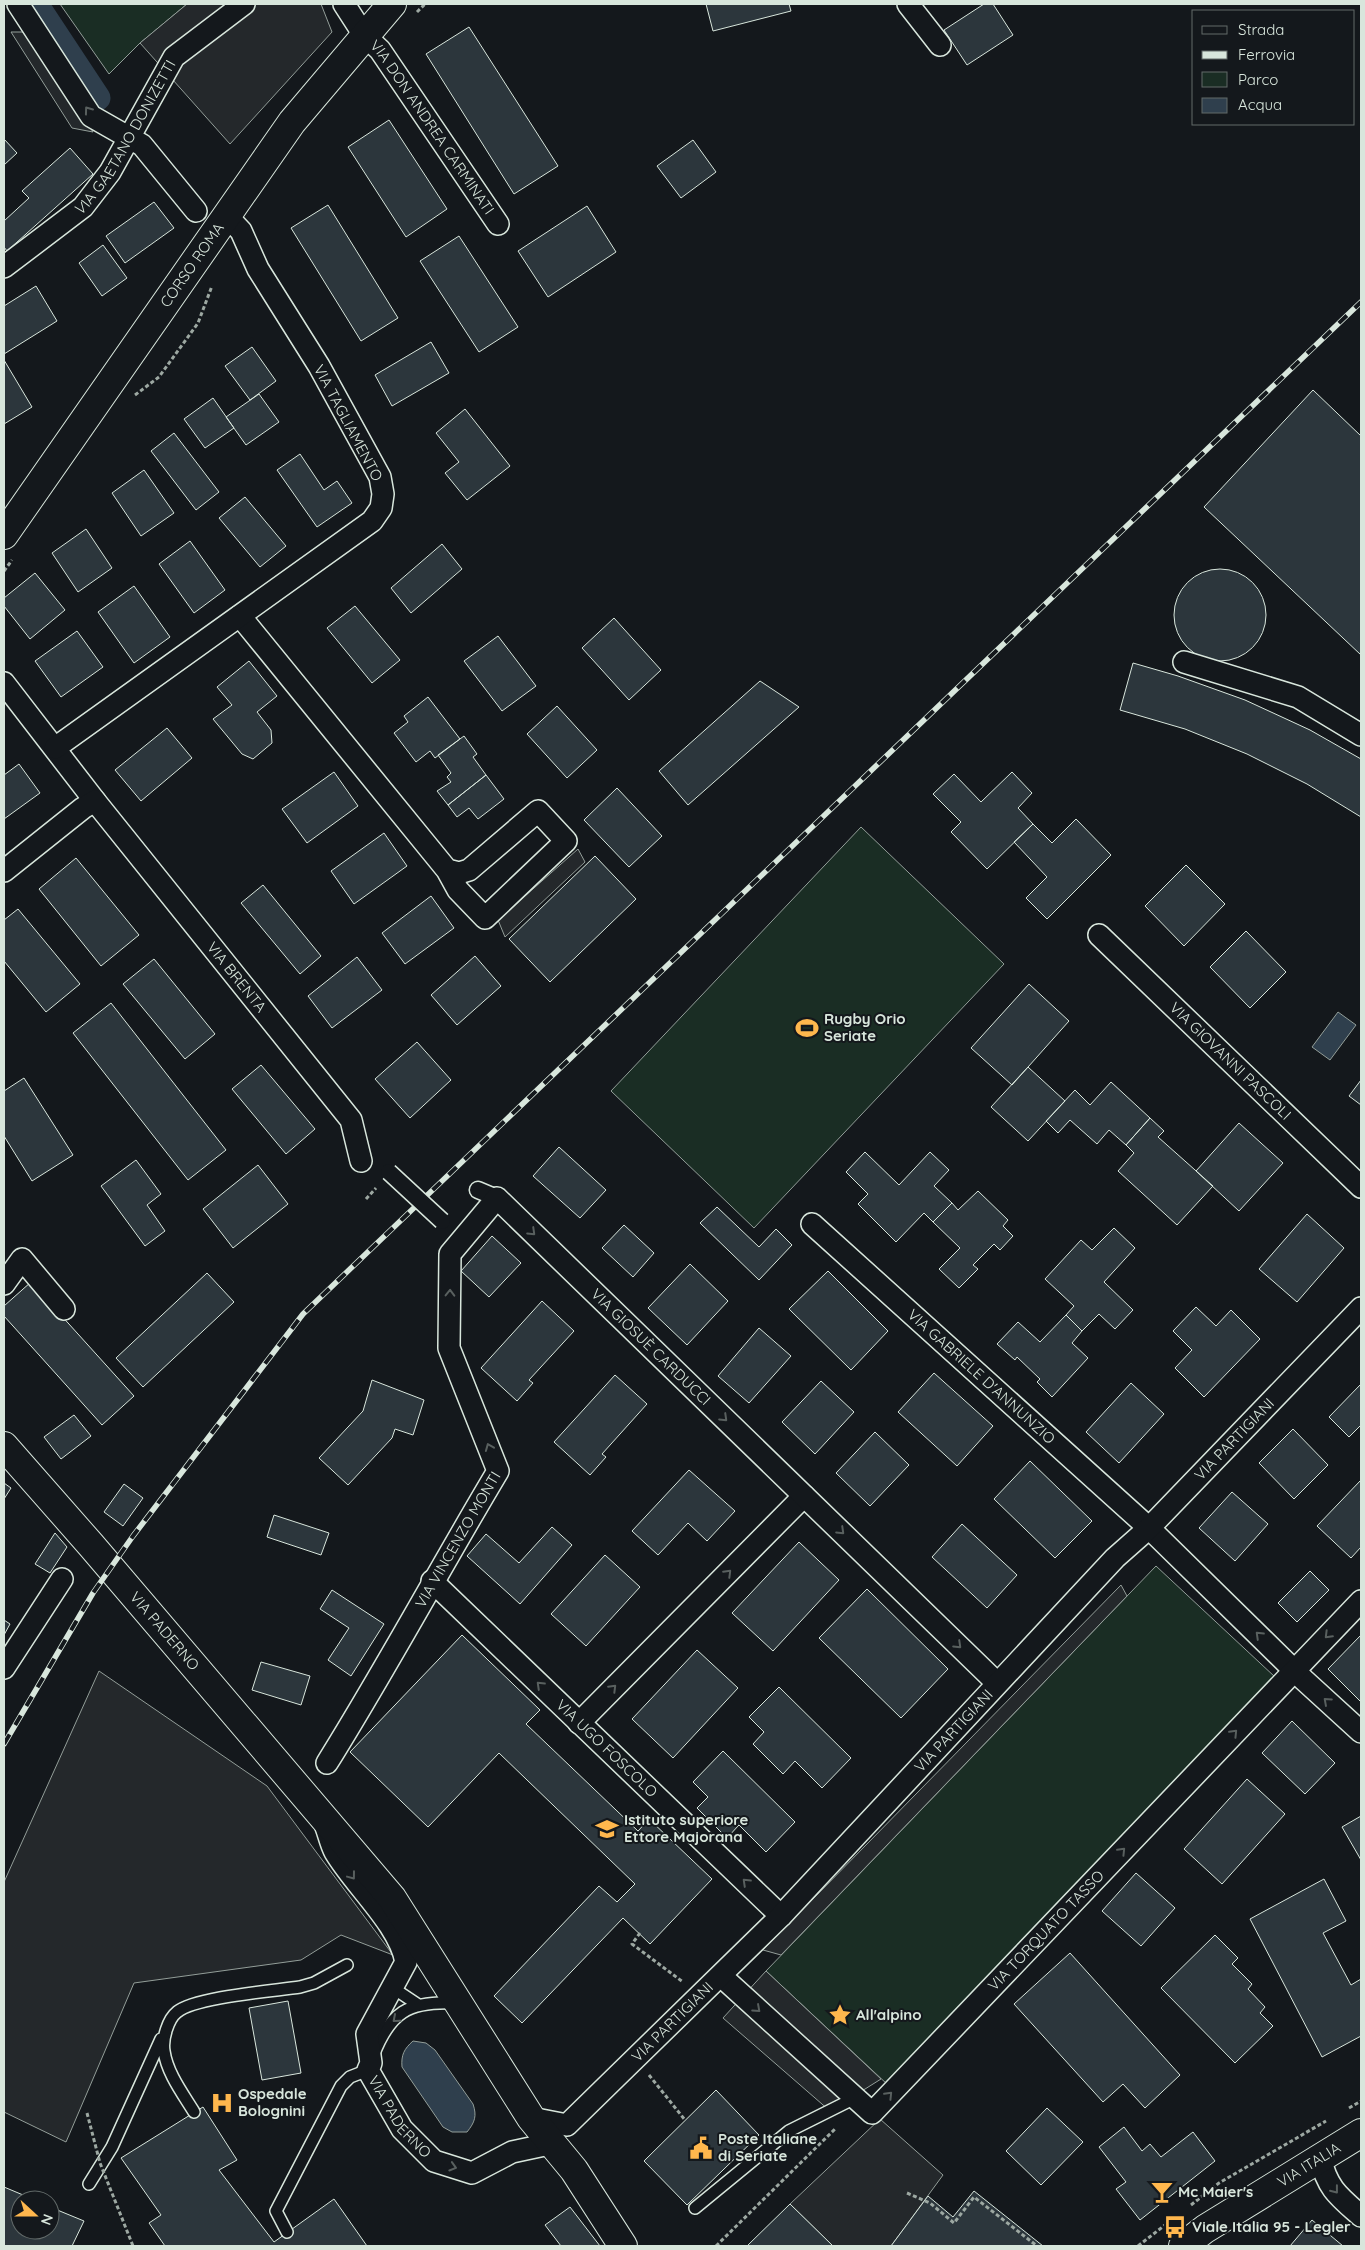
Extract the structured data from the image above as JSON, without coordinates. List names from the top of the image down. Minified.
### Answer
{"streets":{"street":["VIA DON ANDREA CARMINATI","VIA GAETANO DONIZETTI","CORSO ROMA","VIA TAGLIAMENTO","VIA BRENTA","VIA GIOVANNI PASCOLI","VIA GIOSUÈ CARDUCCI","VIA GABRIELE D'ANNUNZIO","VIA PARTIGIANI","VIA VINCENZO MONTI","VIA PADERNO","VIA UGO FOSCOLO","VIA TORQUATO TASSO","VIA ITALIA"]},"crossings":[["VIA DON ANDREA CARMINATI","CORSO ROMA"],["CORSO ROMA","VIA TAGLIAMENTO"],["VIA TAGLIAMENTO","VIA BRENTA"],["VIA GIOSUÈ CARDUCCI","VIA PARTIGIANI"],["VIA GIOSUÈ CARDUCCI","VIA VINCENZO MONTI"],["VIA GABRIELE D'ANNUNZIO","VIA PARTIGIANI"],["VIA GABRIELE D'ANNUNZIO","VIA TORQUATO TASSO"],["VIA PARTIGIANI","VIA PADERNO"],["VIA PARTIGIANI","VIA UGO FOSCOLO"],["VIA VINCENZO MONTI","VIA UGO FOSCOLO"]],"one_way":["VIA GIOSUÈ CARDUCCI","VIA GABRIELE D'ANNUNZIO","VIA VINCENZO MONTI","VIA UGO FOSCOLO"],"places":{"sports":["Rugby Orio Seriate"],"school or university":["Istituto superiore Ettore Majorana"],"place":["All'alpino"],"hospital":["Ospedale Bolognini"],"public building":["Poste Italiane di Seriate"],"bar":["Mc Maier's"],"bus stop":["Viale Italia 95 - Legler"]},"legend":["Strada","Ferrovia","Parco","Acqua"],"north":"right"}
